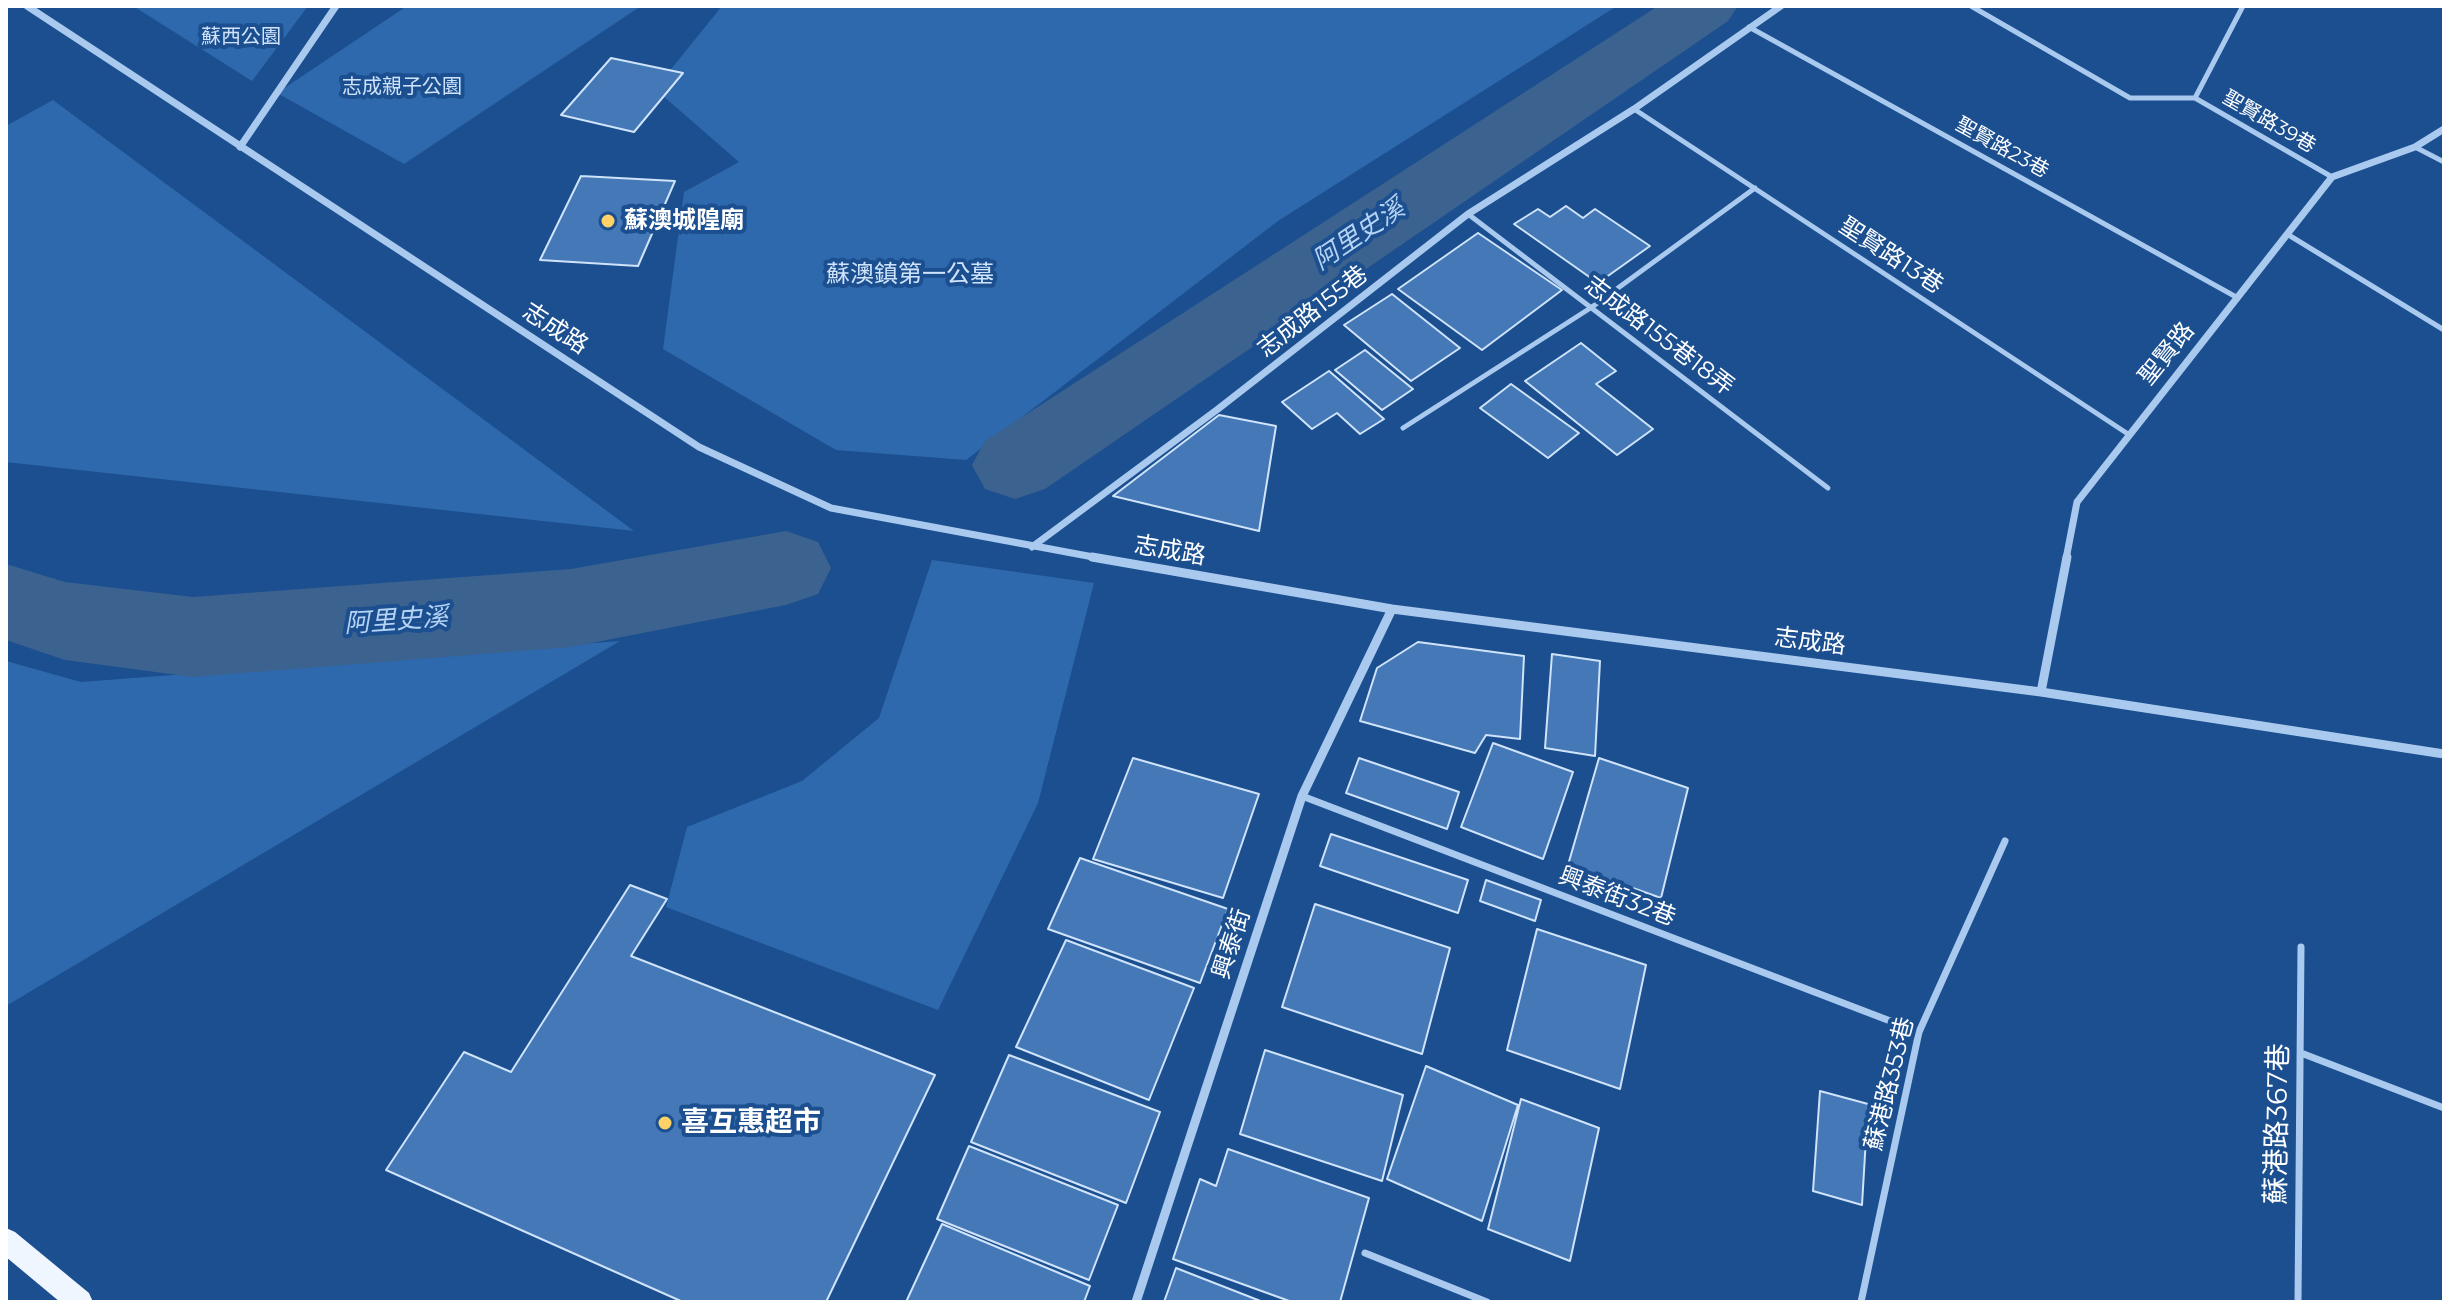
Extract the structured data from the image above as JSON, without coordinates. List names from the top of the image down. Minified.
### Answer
{"streets":{"street":["志成路155巷","志成路","聖賢路","興泰街"],"lane":["聖賢路39巷","聖賢路23巷","聖賢路13巷","志成路155巷18弄","興泰街32巷","蘇港路353巷","蘇港路367巷"]},"crossings":[["聖賢路39巷","聖賢路"],["聖賢路23巷","志成路155巷"],["聖賢路23巷","聖賢路"],["聖賢路13巷","志成路155巷"],["聖賢路13巷","聖賢路"],["志成路155巷","志成路"],["志成路155巷","志成路155巷18弄"],["志成路","聖賢路"],["志成路","興泰街"],["興泰街32巷","興泰街"],["興泰街32巷","蘇港路353巷"]],"water":["阿里史溪"],"parks":["蘇西公園","志成親子公園","蘇澳鎮第一公墓"],"places":["蘇澳城隍廟","喜互惠超市"]}
